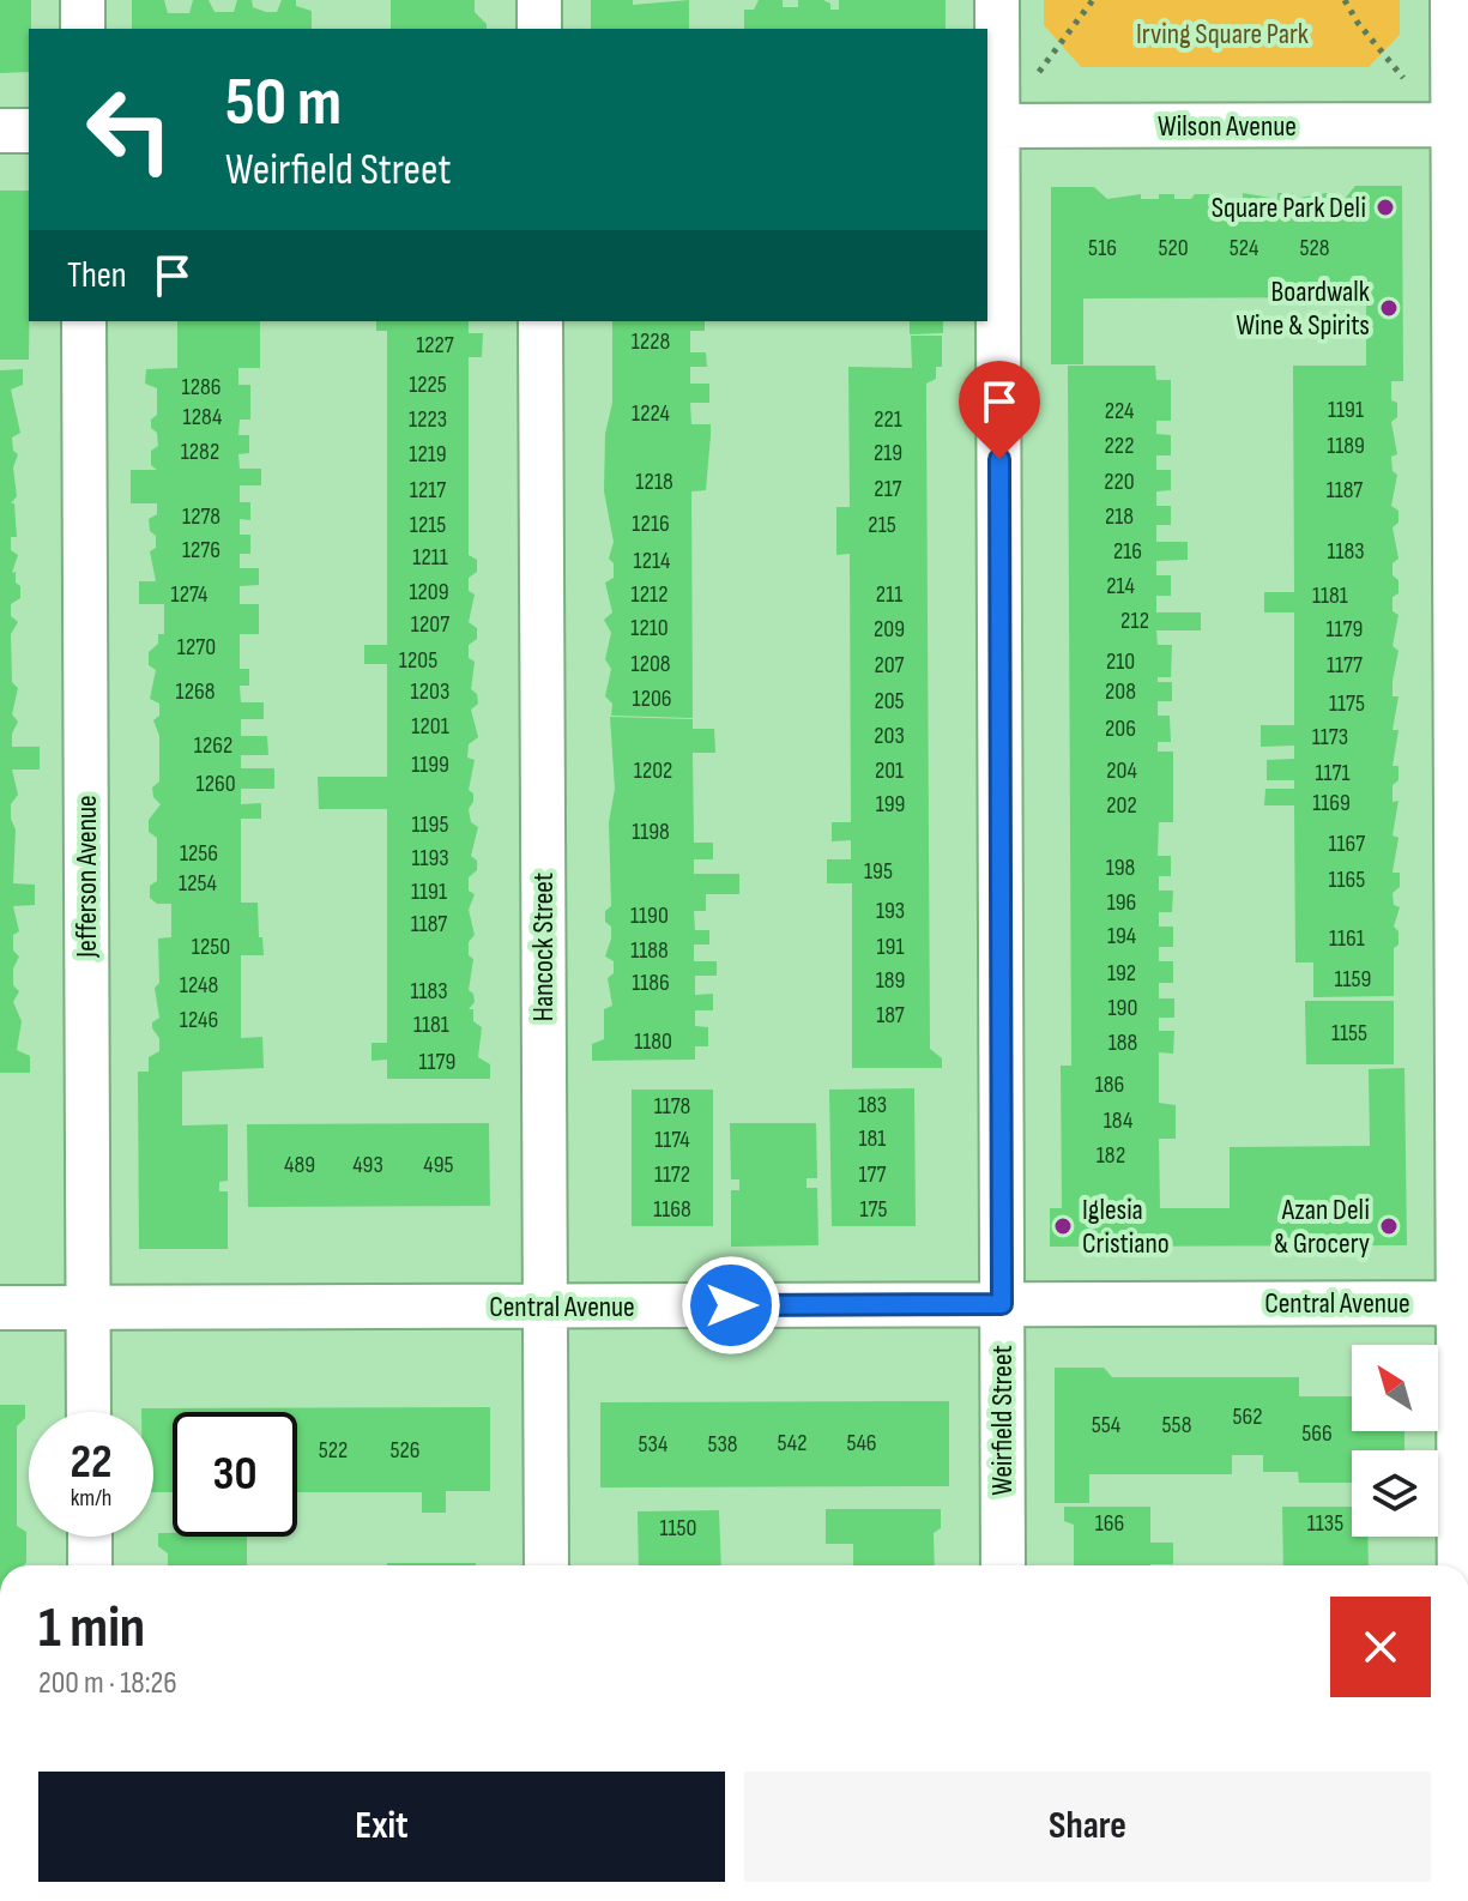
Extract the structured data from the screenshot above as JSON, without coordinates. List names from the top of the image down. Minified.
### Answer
{"streets":{"street":["Wilson Avenue","Jefferson Avenue","Hancock Street","Central Avenue","Weirfield Street"]},"crossings":[["Wilson Avenue","Weirfield Street"],["Jefferson Avenue","Central Avenue"],["Hancock Street","Central Avenue"],["Central Avenue","Weirfield Street"]],"parks":["Irving Square Park"],"places":["Square Park Deli","Boardwalk Wine & Spirits","Iglesia Cristiano","Azan Deli & Grocery"],"house_numbers":["516","520","524","528","1228","1227","1225","1286","1191","224","1224","1284","1223","221","222","1189","1282","219","1219","1218","220","217","1217","1187","1278","218","1216","1215","215","1276","216","1183","1211","1214","214","1209","1274","1212","211","1181","212","1207","1210","209","1179","1270","1205","210","1208","207","1177","1268","1203","208","1206","205","1175","1201","206","203","1173","1262","1199","1202","201","204","1171","1260","1169","199","202","1195","1198","1167","1256","1193","198","195","1165","1254","1191","196","193","1190","1187","194","1161","1250","191","1188","192","1159","189","1186","1248","1183","190","187","1246","1181","1155","1180","188","1179","186","183","1178","184","181","1174","182","489","493","495","1172","177","1168","175","562","554","558","566","542","546","534","538","522","526","166","1135","1150"],"north":"top left","page":{"turn":["50 m","Weirfield Street"],"then":"Then","speed":"22 km/h","limit":"30","heading":["1 min","200 m · 18:26"],"buttons":["Exit","Share"]}}
